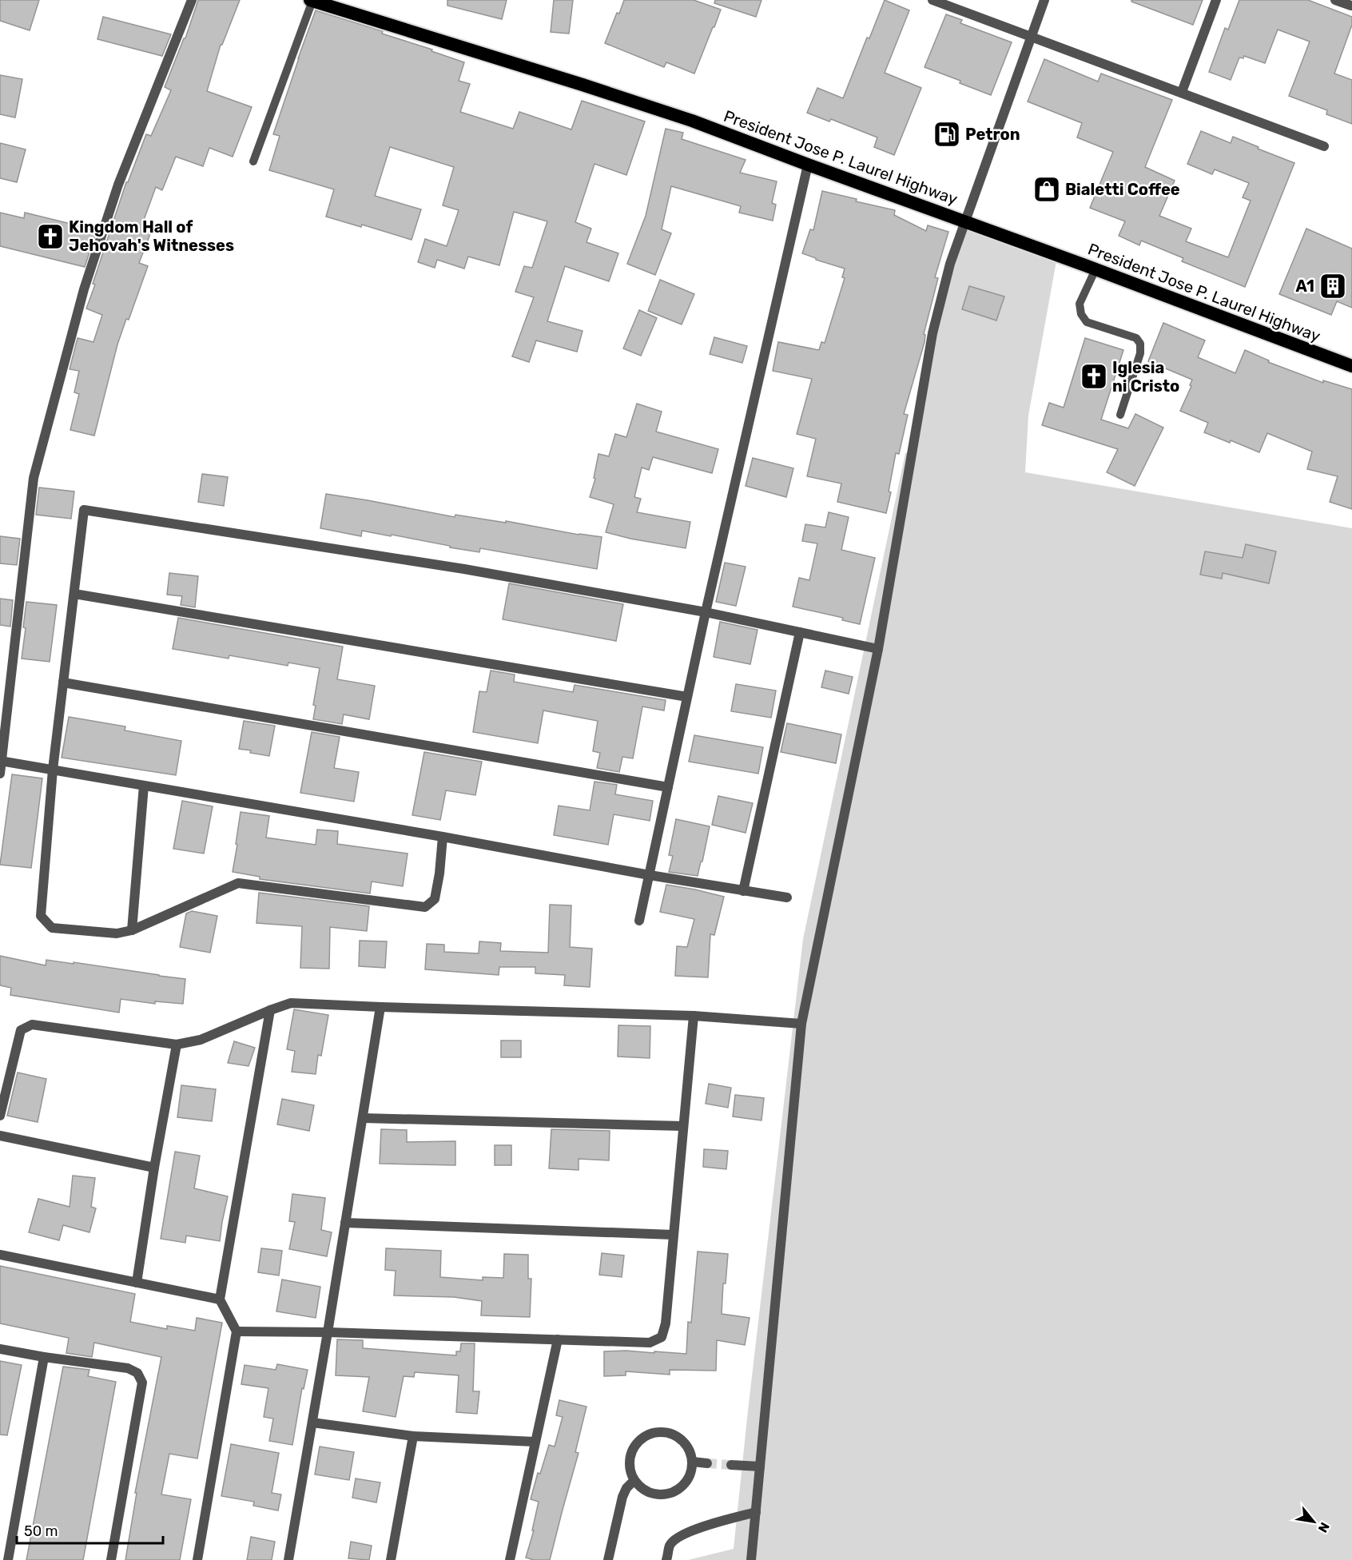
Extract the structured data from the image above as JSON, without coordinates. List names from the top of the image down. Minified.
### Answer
{"streets":{"highway":["President Jose P. Laurel Highway"]},"places":{"fuel station":["Petron"],"shop":["Bialetti Coffee"],"church":["Kingdom Hall of Jehovah's Witnesses","Iglesia ni Cristo"],"building":["A1"]},"scale_bar":"50 m","north":"bottom right"}
